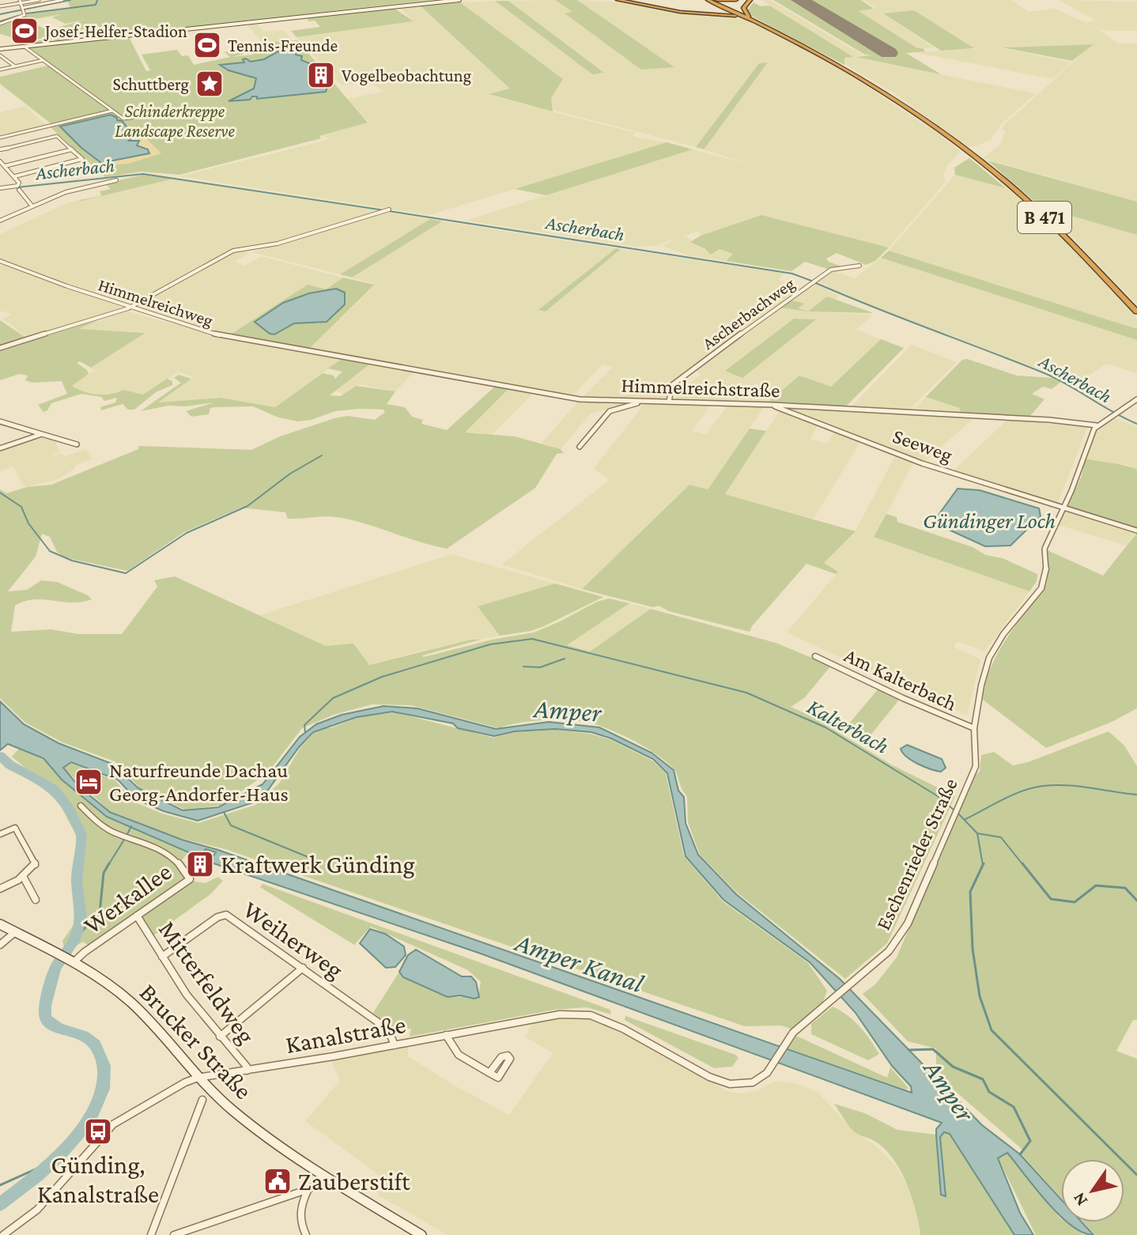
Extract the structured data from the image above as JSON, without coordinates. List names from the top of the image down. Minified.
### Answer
{"streets":{"highway":["B 471"],"street":["Himmelreichweg","Ascherbachweg","Himmelreichstraße","Seeweg","Am Kalterbach","Eschenrieder Straße","Werkallee","Weiherweg","Mitterfeldweg","Kanalstraße","Brucker Straße"]},"crossings":[["Himmelreichweg","Himmelreichstraße"],["Ascherbachweg","Himmelreichstraße"],["Himmelreichstraße","Seeweg"],["Himmelreichstraße","Eschenrieder Straße"],["Seeweg","Eschenrieder Straße"],["Am Kalterbach","Eschenrieder Straße"],["Eschenrieder Straße","Kanalstraße"],["Werkallee","Mitterfeldweg"],["Werkallee","Brucker Straße"],["Weiherweg","Mitterfeldweg"],["Weiherweg","Kanalstraße"],["Mitterfeldweg","Kanalstraße"],["Kanalstraße","Brucker Straße"]],"water":["Ascherbach","Gündinger Loch","Amper","Kalterbach","Amper Kanal"],"parks":["Schinderkreppe Landscape Reserve"],"places":{"sports":["Josef-Helfer-Stadion","Tennis-Freunde"],"building":["Vogelbeobachtung","Kraftwerk Günding"],"place":["Schuttberg"],"hotel":["Naturfreunde Dachau Georg-Andorfer-Haus"],"bus stop":["Günding, Kanalstraße"],"public building":["Zauberstift"]},"north":"bottom left"}
